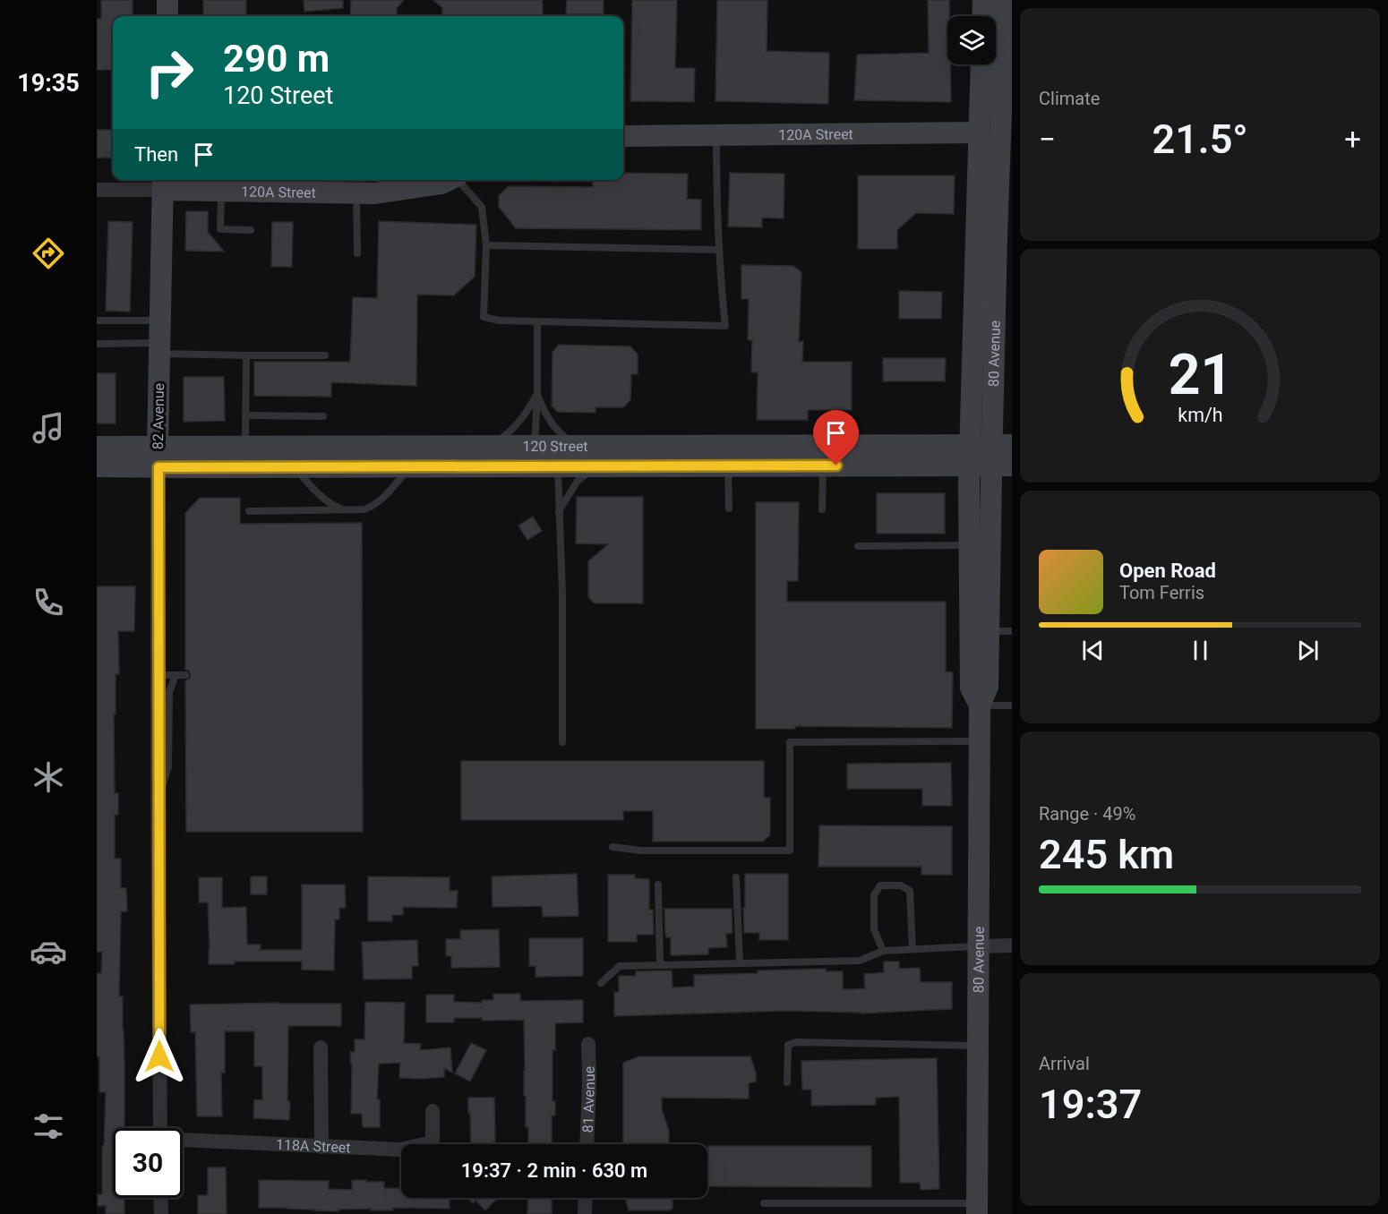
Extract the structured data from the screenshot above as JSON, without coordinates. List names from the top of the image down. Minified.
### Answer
{"streets":{"main road":["120A Street","80 Avenue","82 Avenue","120 Street"],"street":["81 Avenue","118A Street"]},"crossings":[["120A Street","80 Avenue"],["120A Street","82 Avenue"],["80 Avenue","120 Street"],["82 Avenue","120 Street"]],"page":{"tabs":"19:35","tile":["Climate",["Range · 49%","245 km"],["Arrival","19:37"]],"turn":["290 m","120 Street"],"heat":["−","21.5°","+"],"then":"Then","song":["Open Road","Tom Ferris"],"limit":"30","trip":"19:37 · 2 min · 630 m","gauge":["21","km/h"]}}
